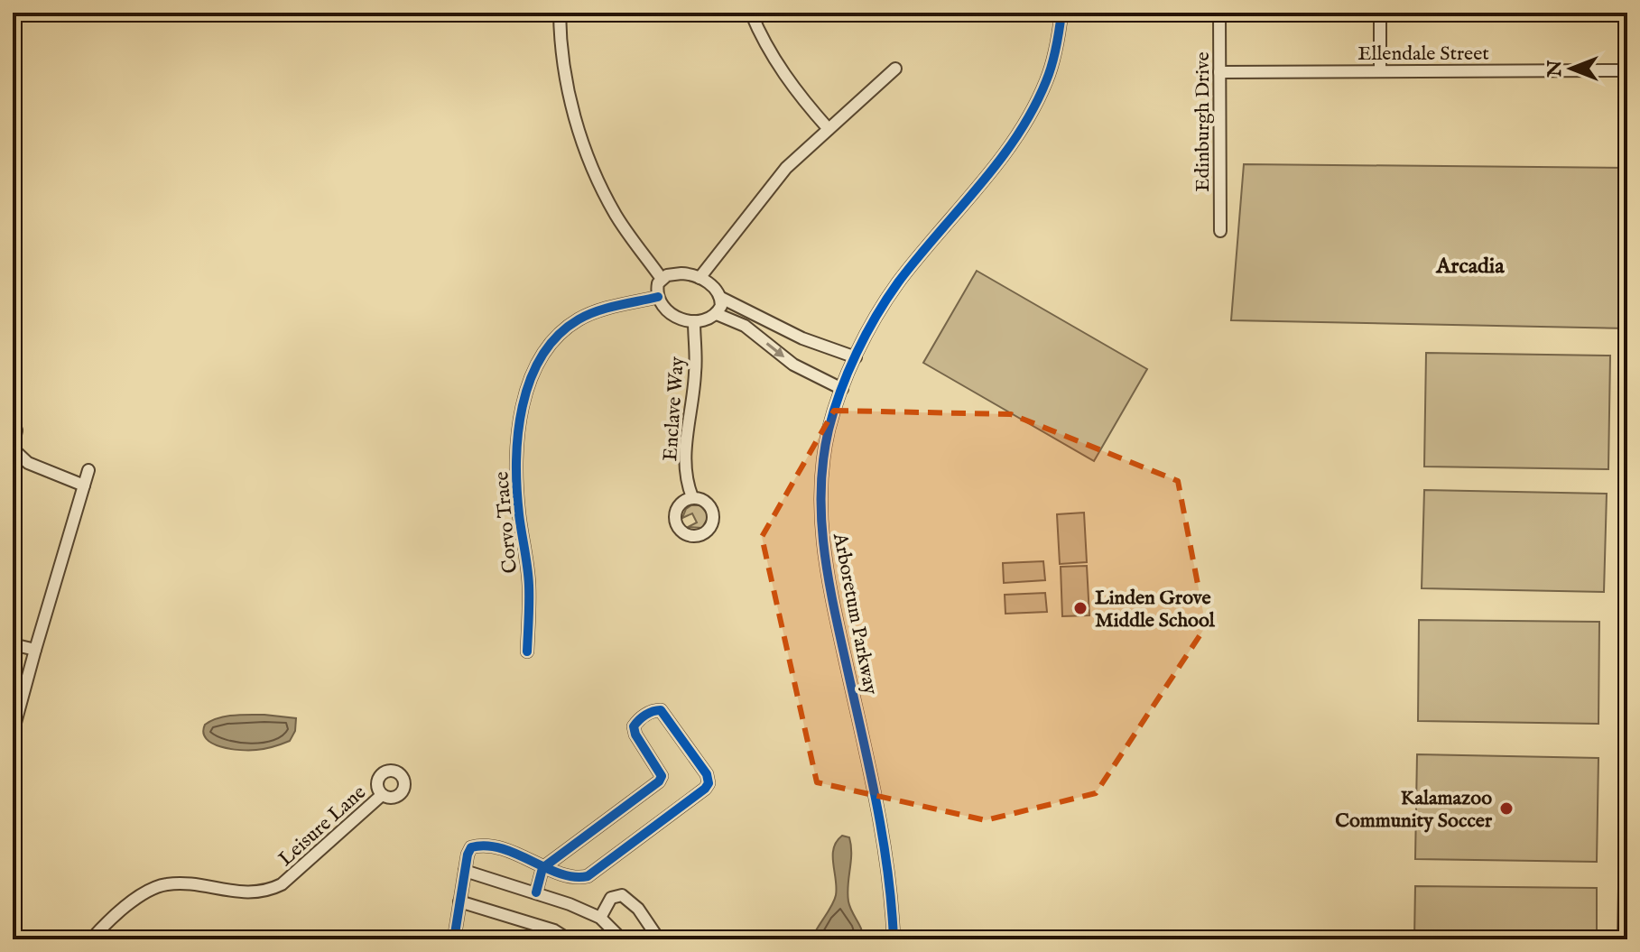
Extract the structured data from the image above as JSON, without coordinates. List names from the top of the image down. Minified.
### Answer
{"streets":{"street":["Ellendale Street","Edinburgh Drive","Enclave Way","Corvo Trace","Arboretum Parkway","Leisure Lane"]},"crossings":[["Ellendale Street","Edinburgh Drive"],["Enclave Way","Corvo Trace"]],"districts":["Arcadia"],"places":["Linden Grove Middle School","Kalamazoo Community Soccer"],"north":"left"}
